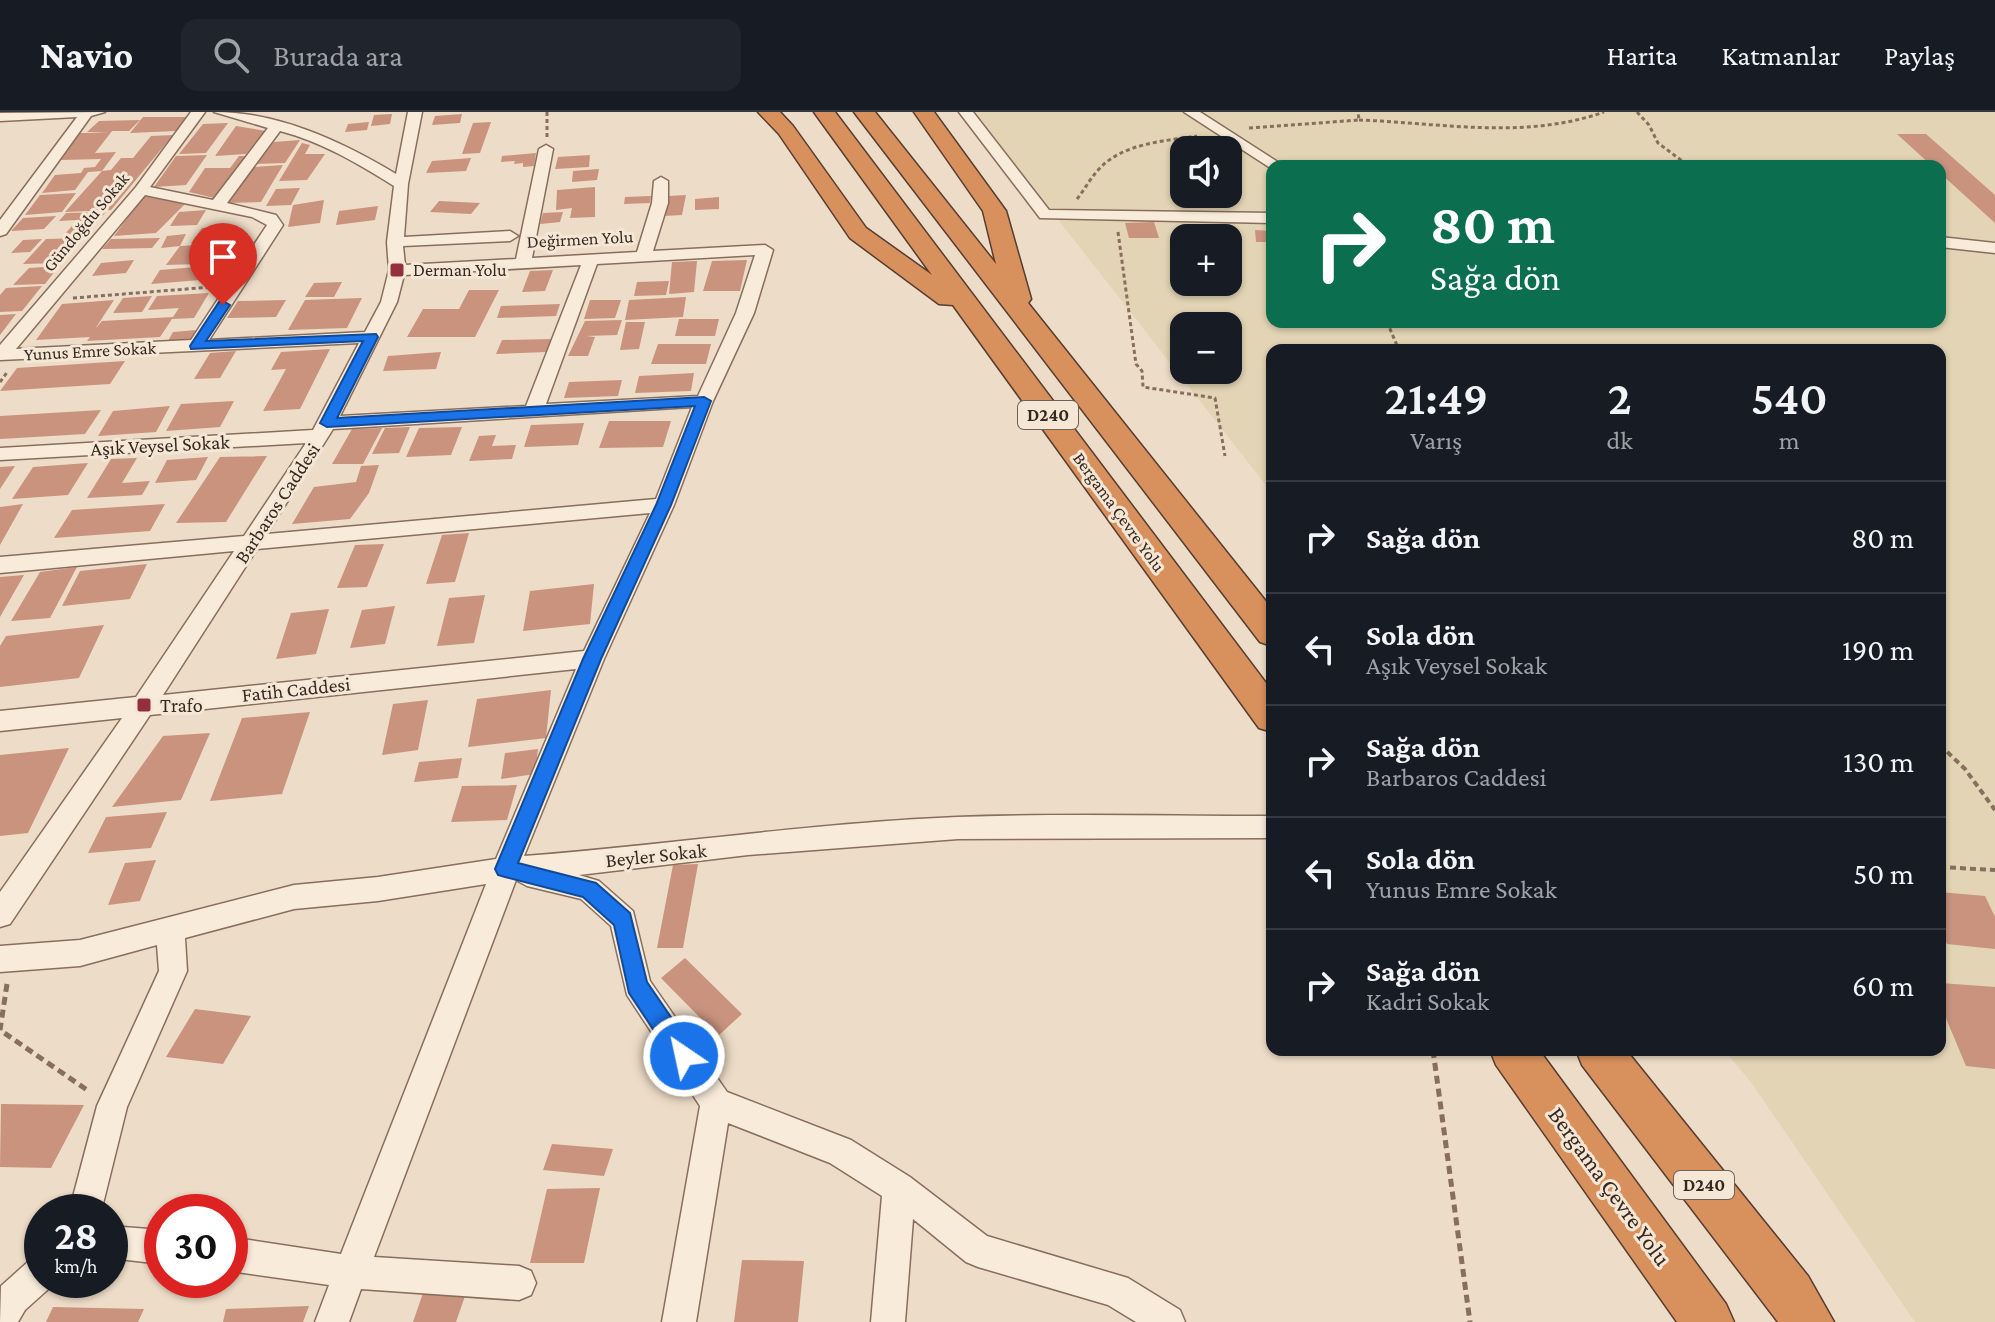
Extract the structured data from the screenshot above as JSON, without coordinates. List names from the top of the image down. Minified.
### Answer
{"streets":{"highway":["D240","Bergama Çevre Yolu"],"street":["Gündoğdu Sokak","Değirmen Yolu","Yunus Emre Sokak","Aşık Veysel Sokak","Barbaros Caddesi","Fatih Caddesi","Beyler Sokak"]},"crossings":[["Gündoğdu Sokak","Yunus Emre Sokak"],["Değirmen Yolu","Aşık Veysel Sokak"],["Değirmen Yolu","Barbaros Caddesi"],["Yunus Emre Sokak","Barbaros Caddesi"],["Aşık Veysel Sokak","Barbaros Caddesi"],["Barbaros Caddesi","Fatih Caddesi"]],"places":{"transit":["Derman Yolu","Trafo"]},"page":{"header":"Navio","search":"Burada ara","nav":["Harita","Katmanlar","Paylaş"],"map_buttons":["+","−"],"turn":["80 m","Sağa dön"],"eta":["21:49","Varış","2","dk","540","m"],"list":[{"name":"Sağa dön","value":"80 m"},{"name":"Sola dön","note":"Aşık Veysel Sokak","value":"190 m"},{"name":"Sağa dön","note":"Barbaros Caddesi","value":"130 m"},{"name":"Sola dön","note":"Yunus Emre Sokak","value":"50 m"},{"name":"Sağa dön","note":"Kadri Sokak","value":"60 m"}],"speed":"28 km/h","limit":"30"}}
